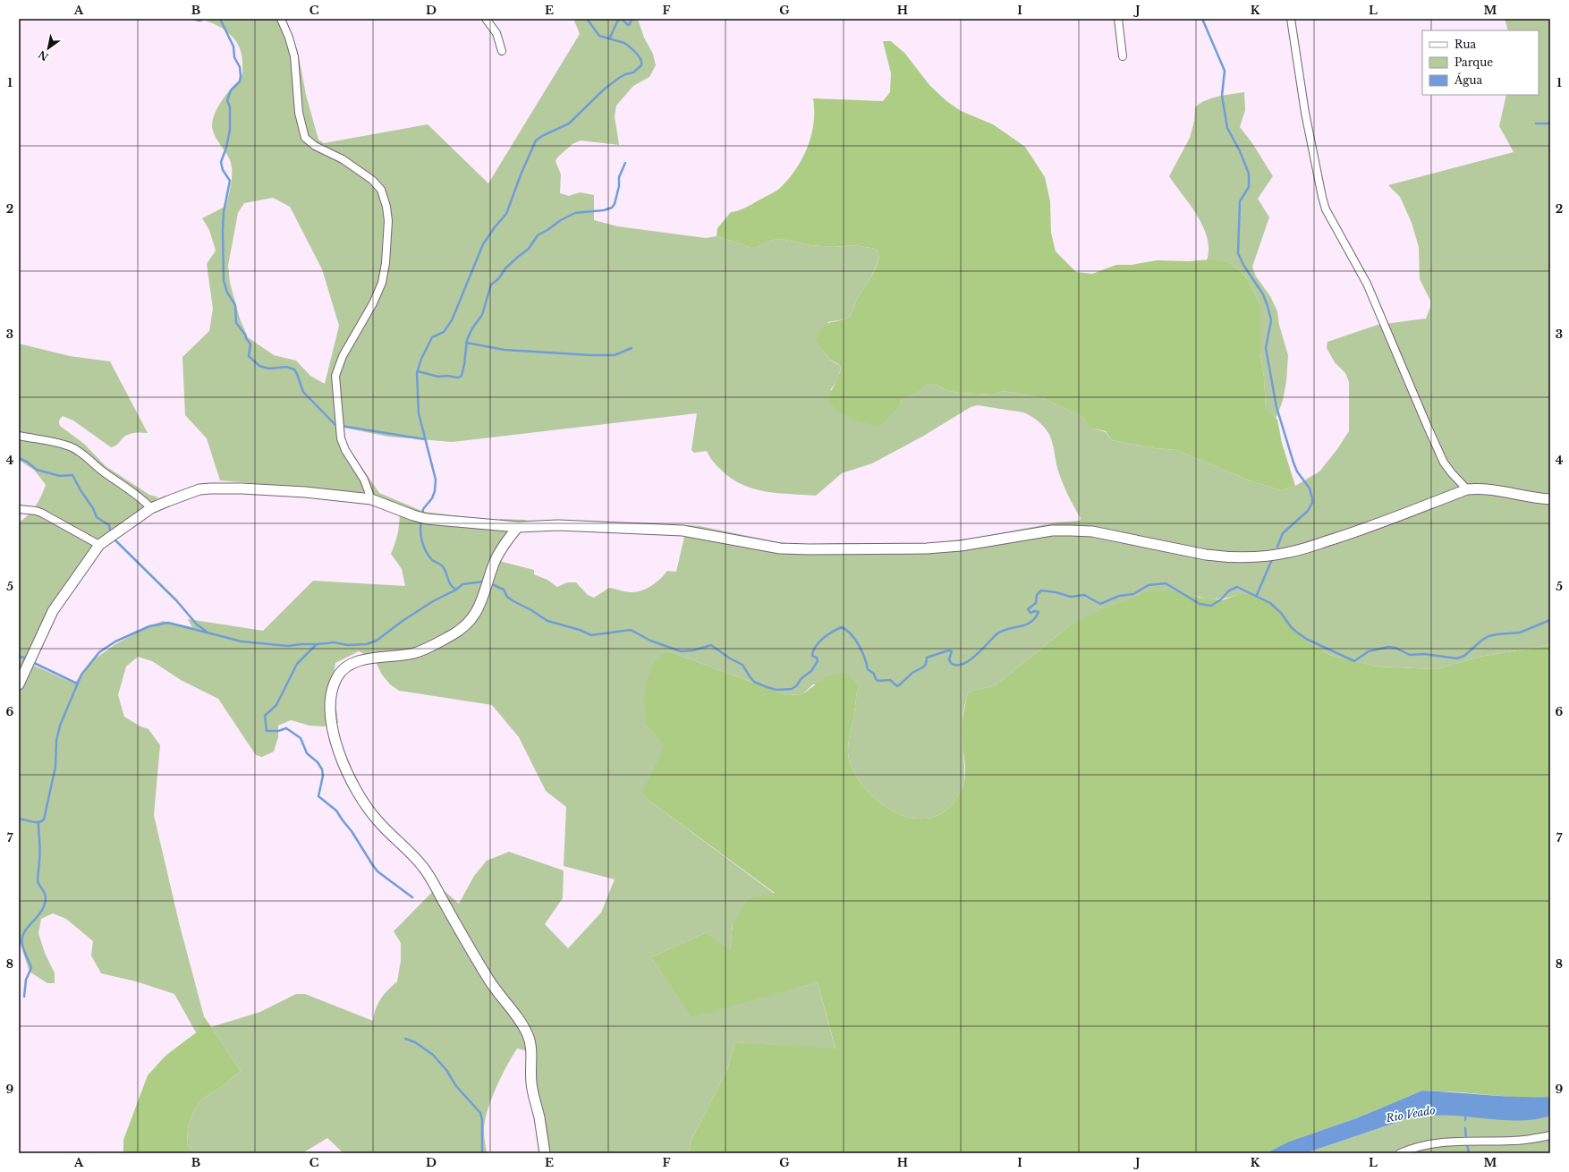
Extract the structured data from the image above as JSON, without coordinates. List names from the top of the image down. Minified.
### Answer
{"water":["Rio Veado"],"legend":["Rua","Parque","Água"],"north":"bottom left","grid":{"columns":["A","B","C","D","E","F","G","H","I","J","K","L","M"],"rows":["1","2","3","4","5","6","7","8","9"]}}
